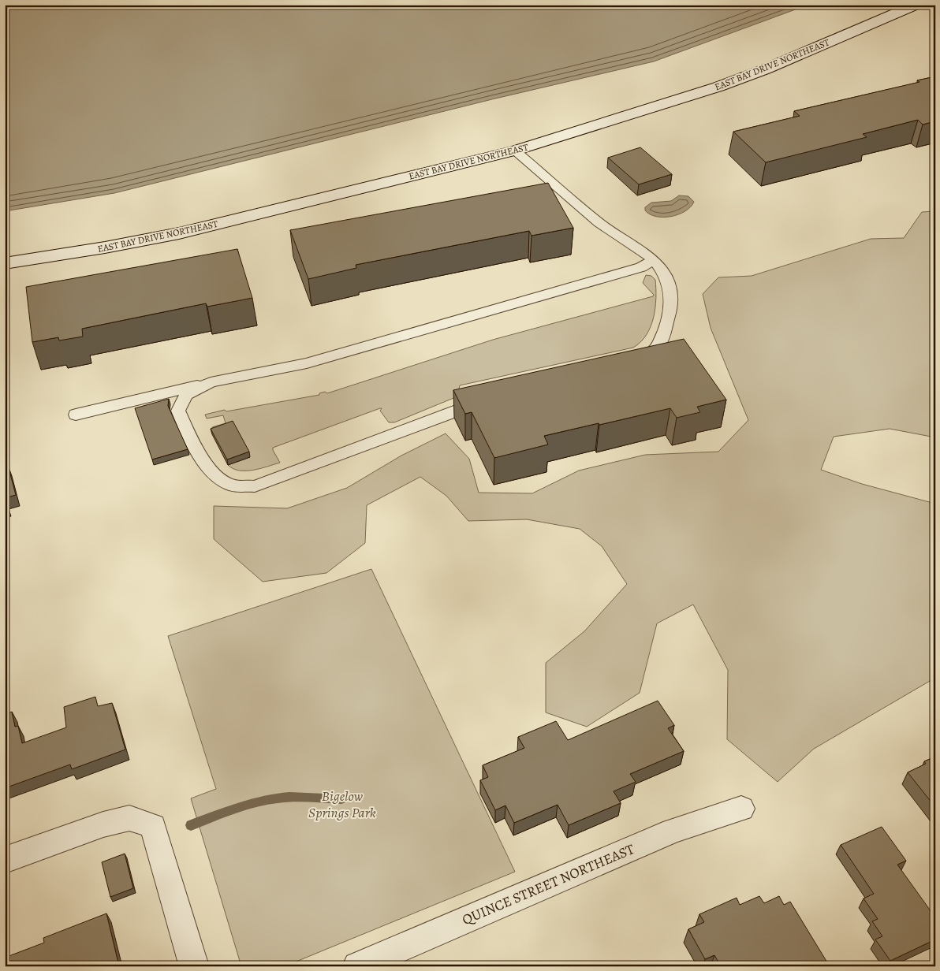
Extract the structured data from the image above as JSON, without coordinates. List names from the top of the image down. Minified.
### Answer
{"streets":{"street":["EAST BAY DRIVE NORTHEAST","QUINCE STREET NORTHEAST"]},"parks":["Bigelow Springs Park"]}
